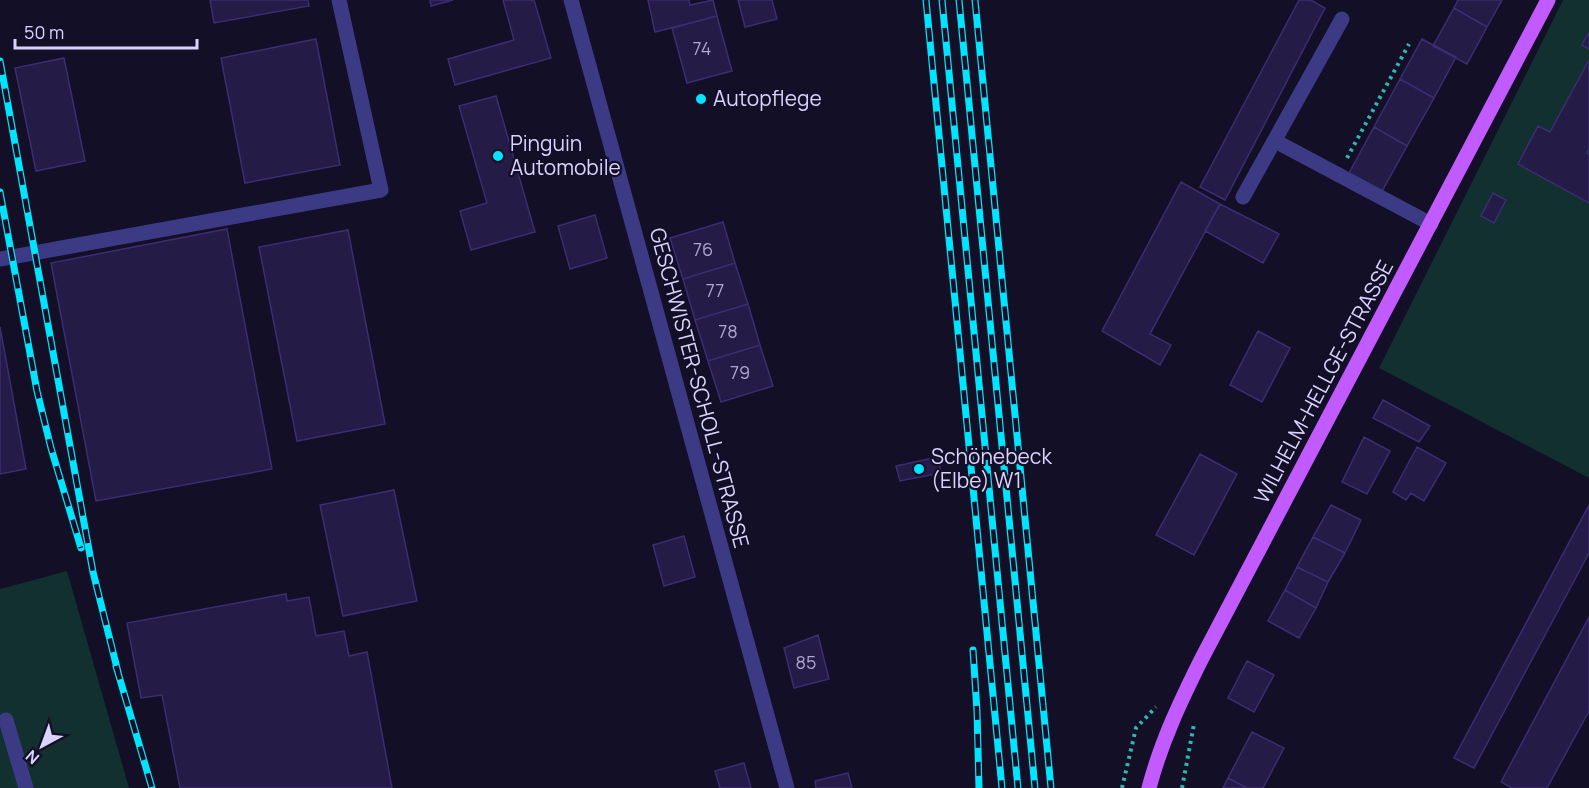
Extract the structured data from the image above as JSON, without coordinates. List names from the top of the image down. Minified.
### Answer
{"streets":{"main road":["WILHELM-HELLGE-STRASSE"],"street":["GESCHWISTER-SCHOLL-STRASSE"]},"places":["Autopflege","Pinguin Automobile","Schönebeck (Elbe) W1"],"house_numbers":["74","76","77","78","79","85"],"scale_bar":"50 m","north":"bottom left"}
